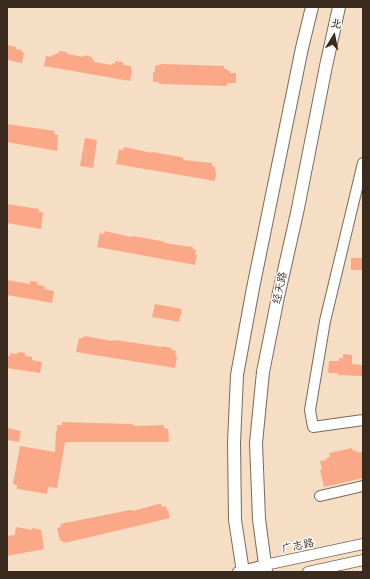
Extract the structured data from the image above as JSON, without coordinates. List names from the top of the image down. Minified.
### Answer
{"streets":{"main road":["经天路"],"street":["广志路"]},"crossings":[["经天路","广志路"]],"north":"top"}
